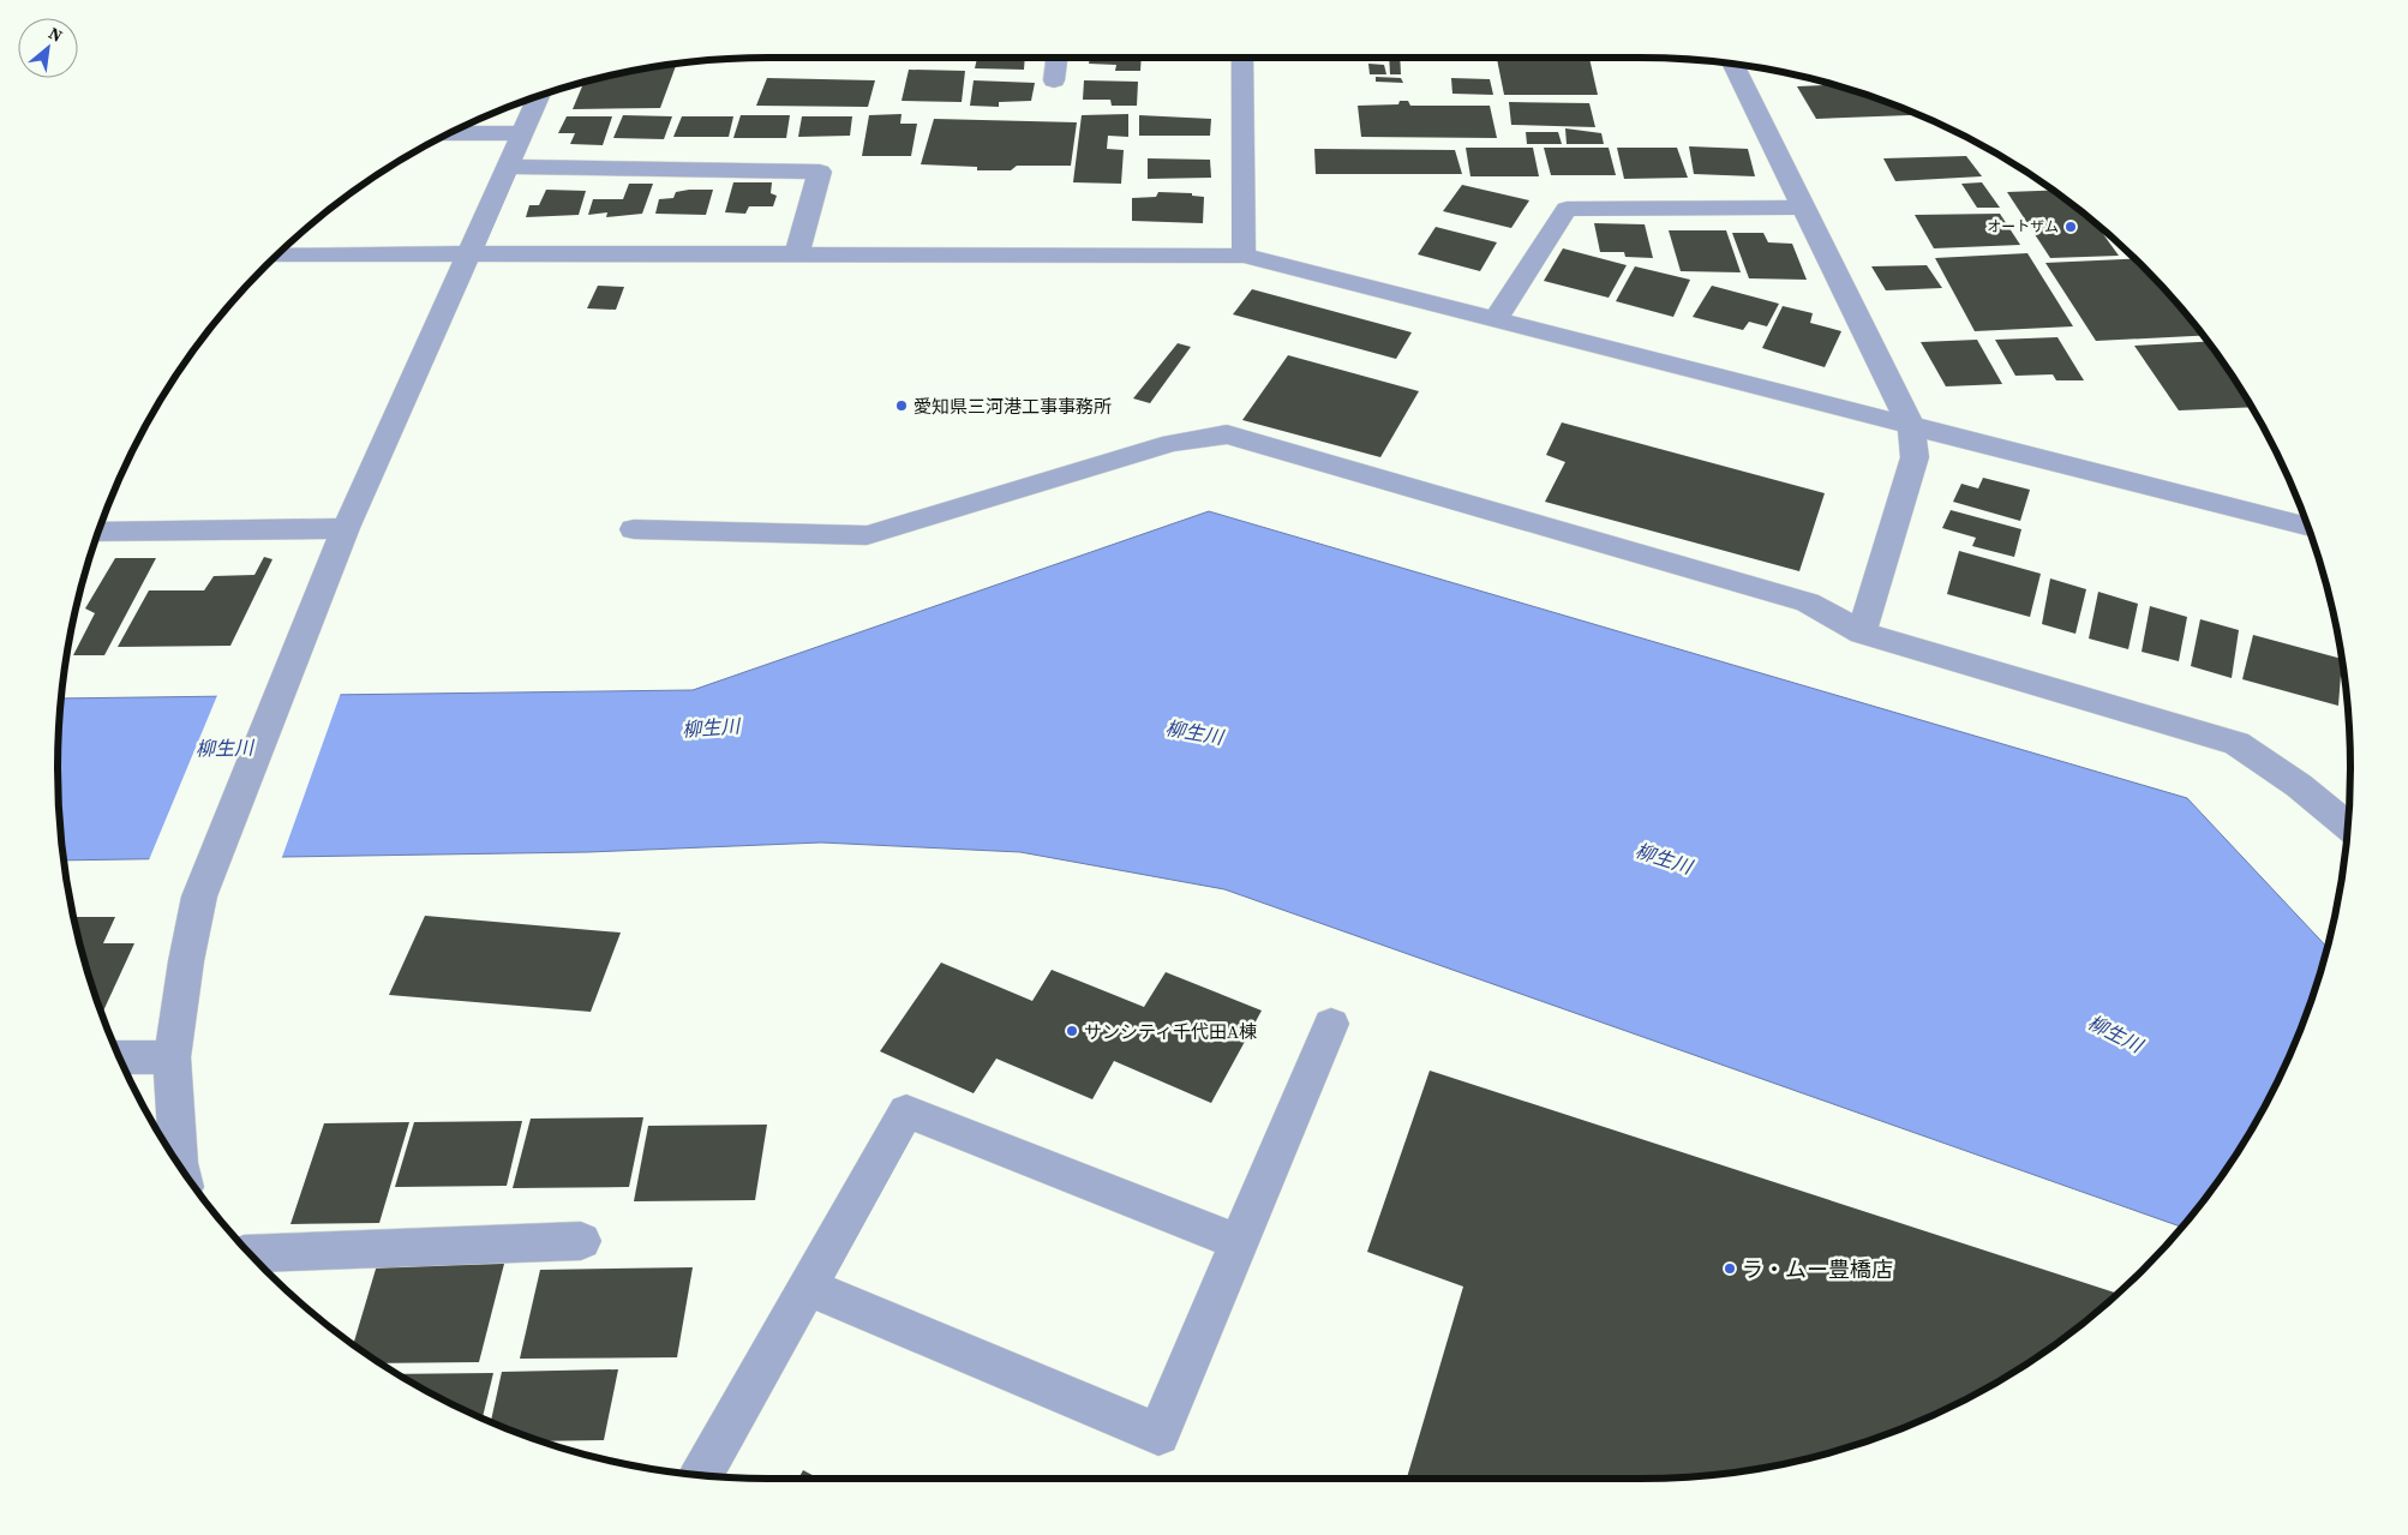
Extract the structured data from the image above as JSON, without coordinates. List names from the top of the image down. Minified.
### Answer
{"water":["柳生川"],"places":["オートザム","愛知県三河港工事事務所","サンシティ千代田A棟","ラ・ムー豊橋店"],"north":"top right"}
